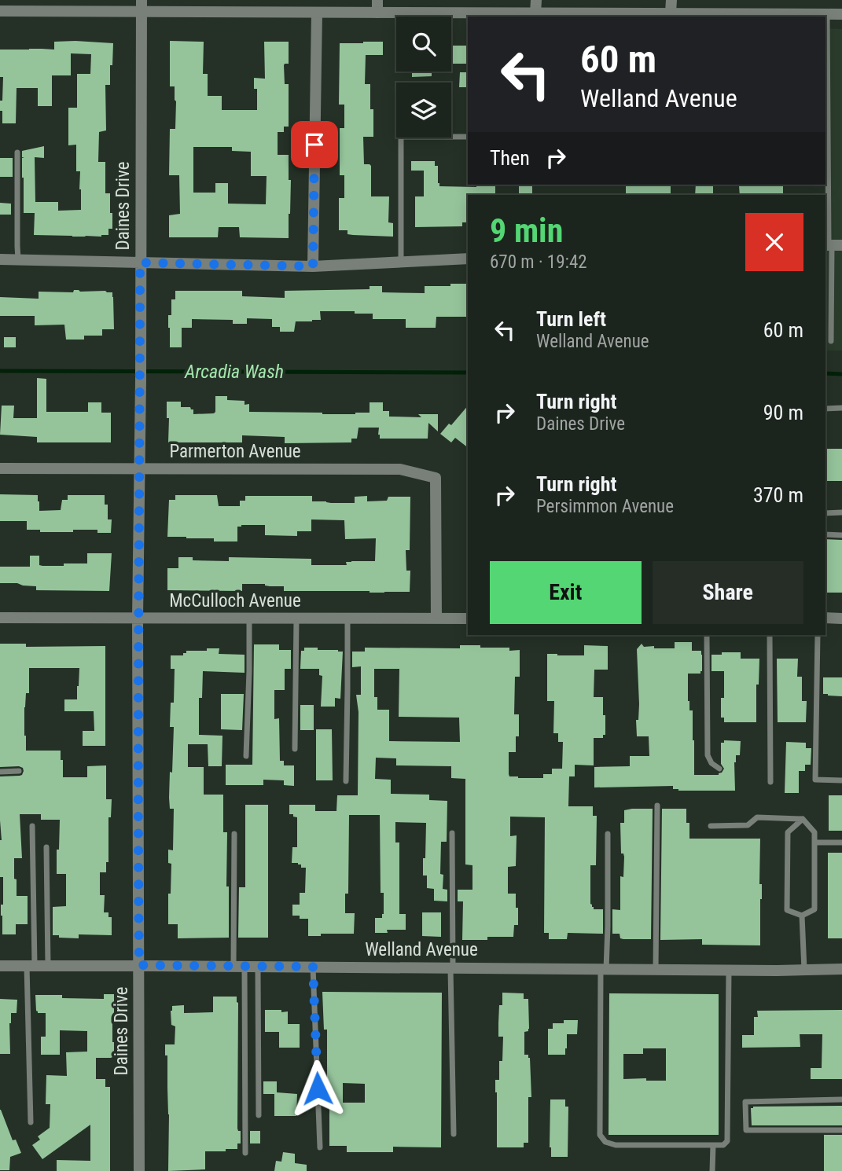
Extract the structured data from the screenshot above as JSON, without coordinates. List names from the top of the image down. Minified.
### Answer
{"streets":{"street":["Daines Drive","Parmerton Avenue","McCulloch Avenue","Welland Avenue"]},"crossings":[["Daines Drive","Parmerton Avenue"],["Daines Drive","McCulloch Avenue"],["Daines Drive","Welland Avenue"],["Parmerton Avenue","McCulloch Avenue"]],"water":["Arcadia Wash"],"page":{"turn":["60 m","Welland Avenue"],"then":"Then","heading":["9 min","670 m · 19:42"],"list":[{"name":"Turn left","note":"Welland Avenue","value":"60 m"},{"name":"Turn right","note":"Daines Drive","value":"90 m"},{"name":"Turn right","note":"Persimmon Avenue","value":"370 m"}],"buttons":["Exit","Share"]}}
